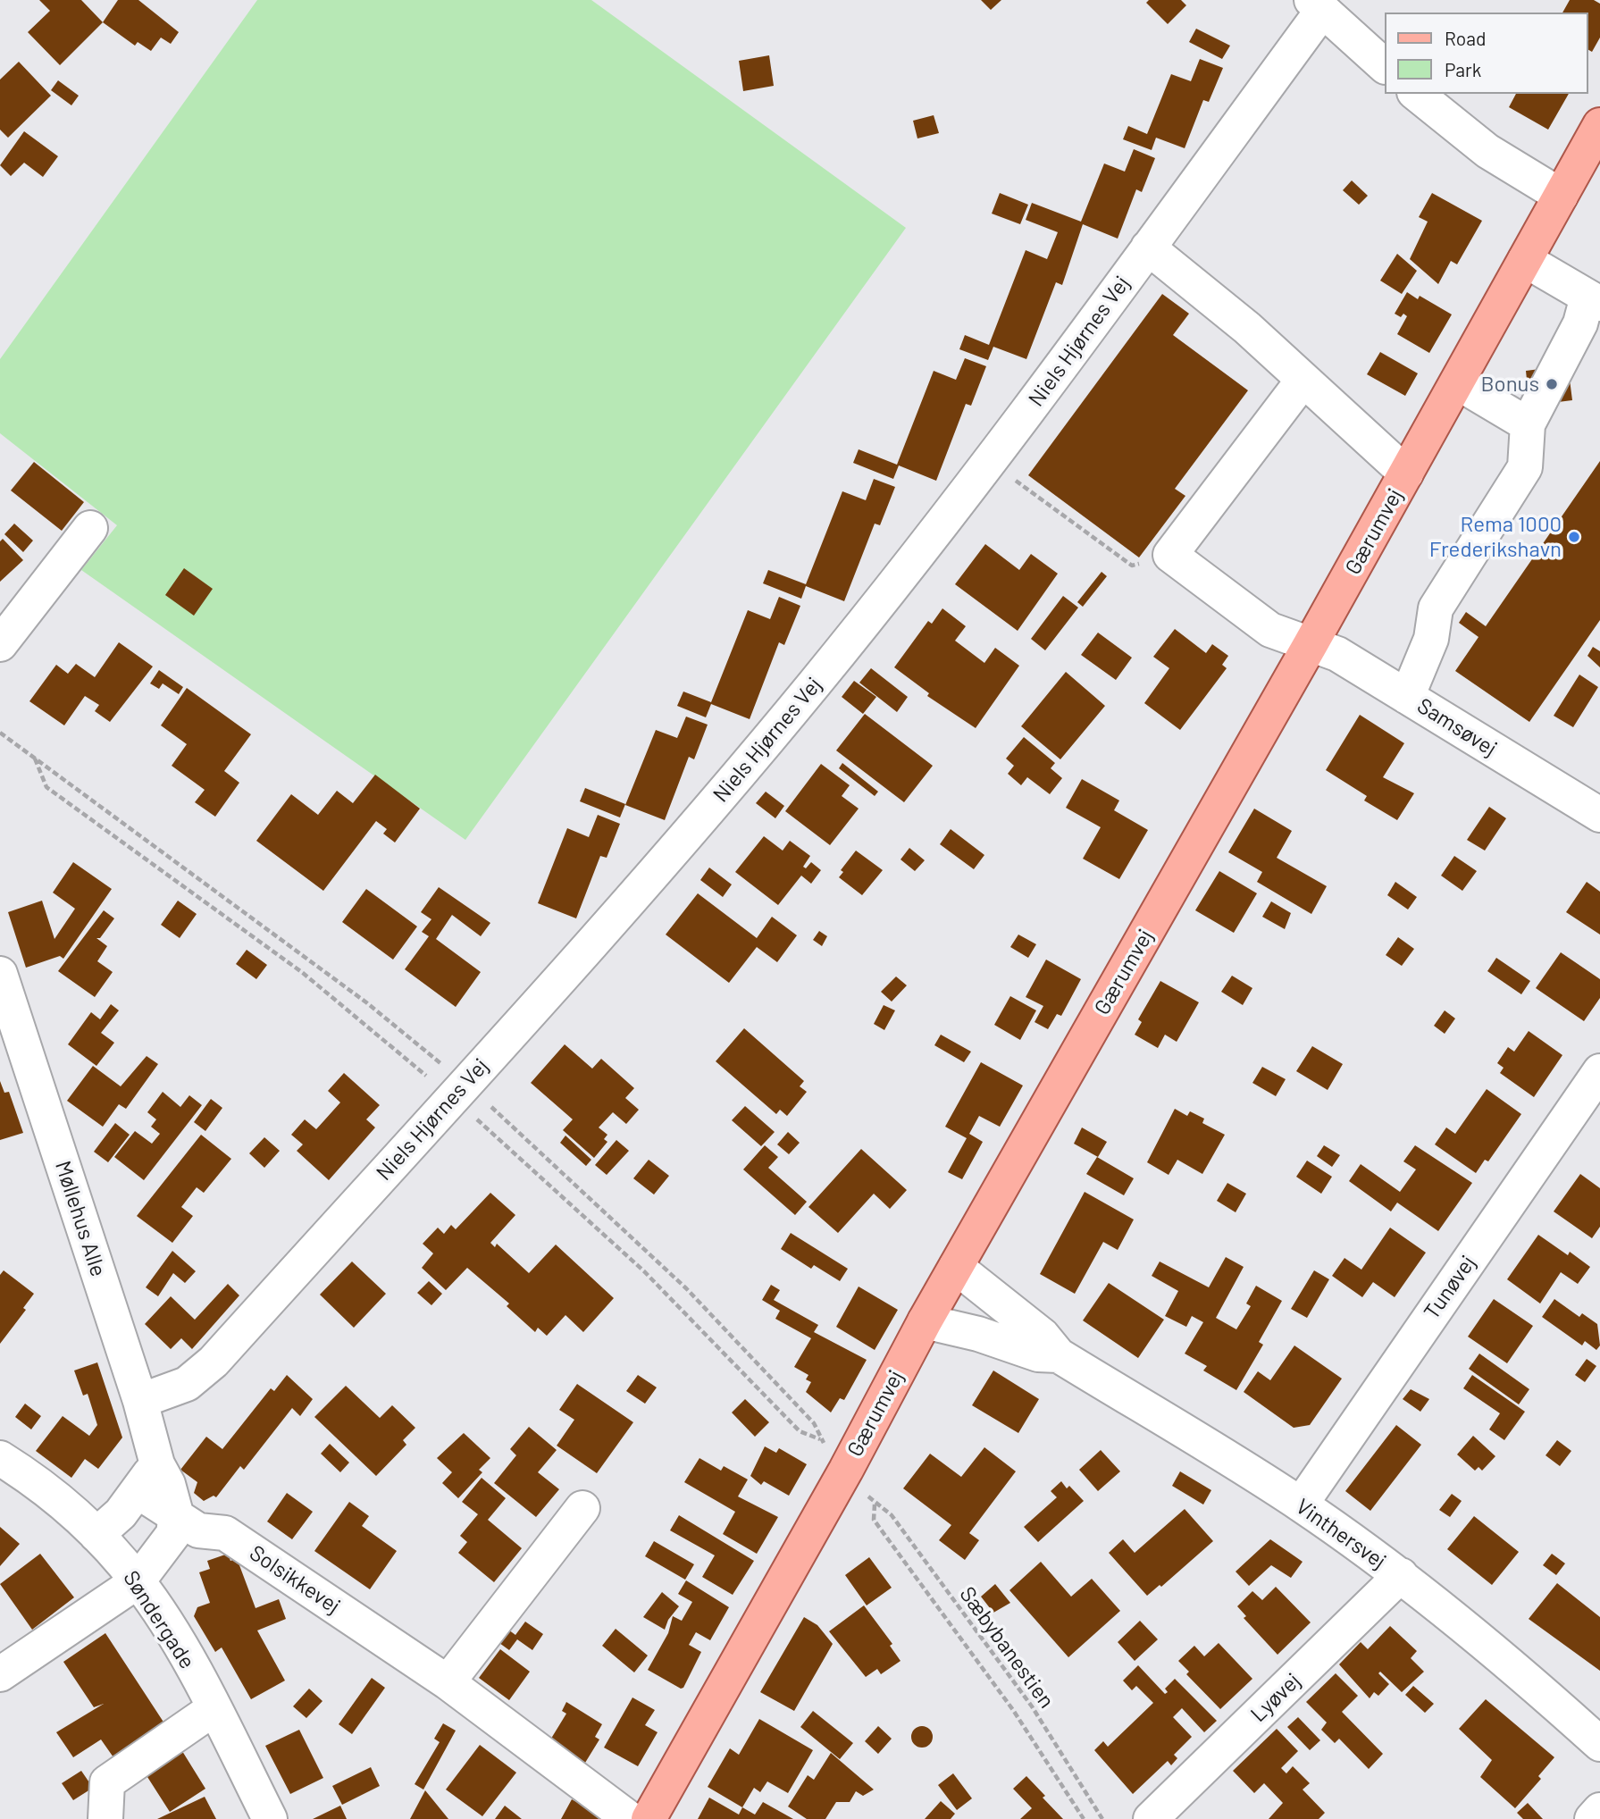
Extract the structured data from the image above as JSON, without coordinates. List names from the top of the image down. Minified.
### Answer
{"streets":{"main road":["Gærumvej"],"street":["Niels Hjørnes Vej","Samsøvej","Møllehus Alle","Tunøvej","Vinthersvej","Solsikkevej","Søndergade","Lyøvej"],"path":["Sæbybanestien"]},"crossings":[["Niels Hjørnes Vej","Møllehus Alle"],["Gærumvej","Samsøvej"],["Gærumvej","Vinthersvej"],["Møllehus Alle","Solsikkevej"],["Tunøvej","Vinthersvej"],["Vinthersvej","Lyøvej"]],"places":["Bonus","Rema 1000 Frederikshavn"],"legend":["Road","Park"]}
